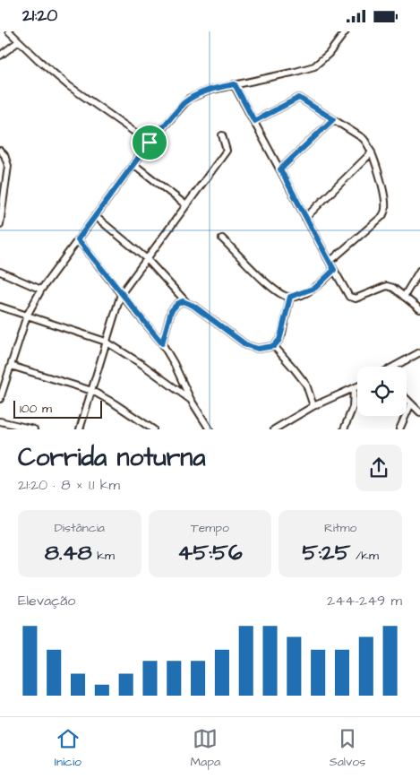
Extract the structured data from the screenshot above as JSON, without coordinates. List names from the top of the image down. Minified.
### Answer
{"scale_bar":"100 m","page":{"status":"21:20","scale":"100 m","heading":["Corrida noturna","21:20 · 8 × 1.1 km"],"stats":[["Distância","8.48 km"],["Tempo","45:56"],["Ritmo","5:25 /km"]],"chart":["Elevação","244–249 m"],"tabs":["Início","Mapa","Salvos"]}}
